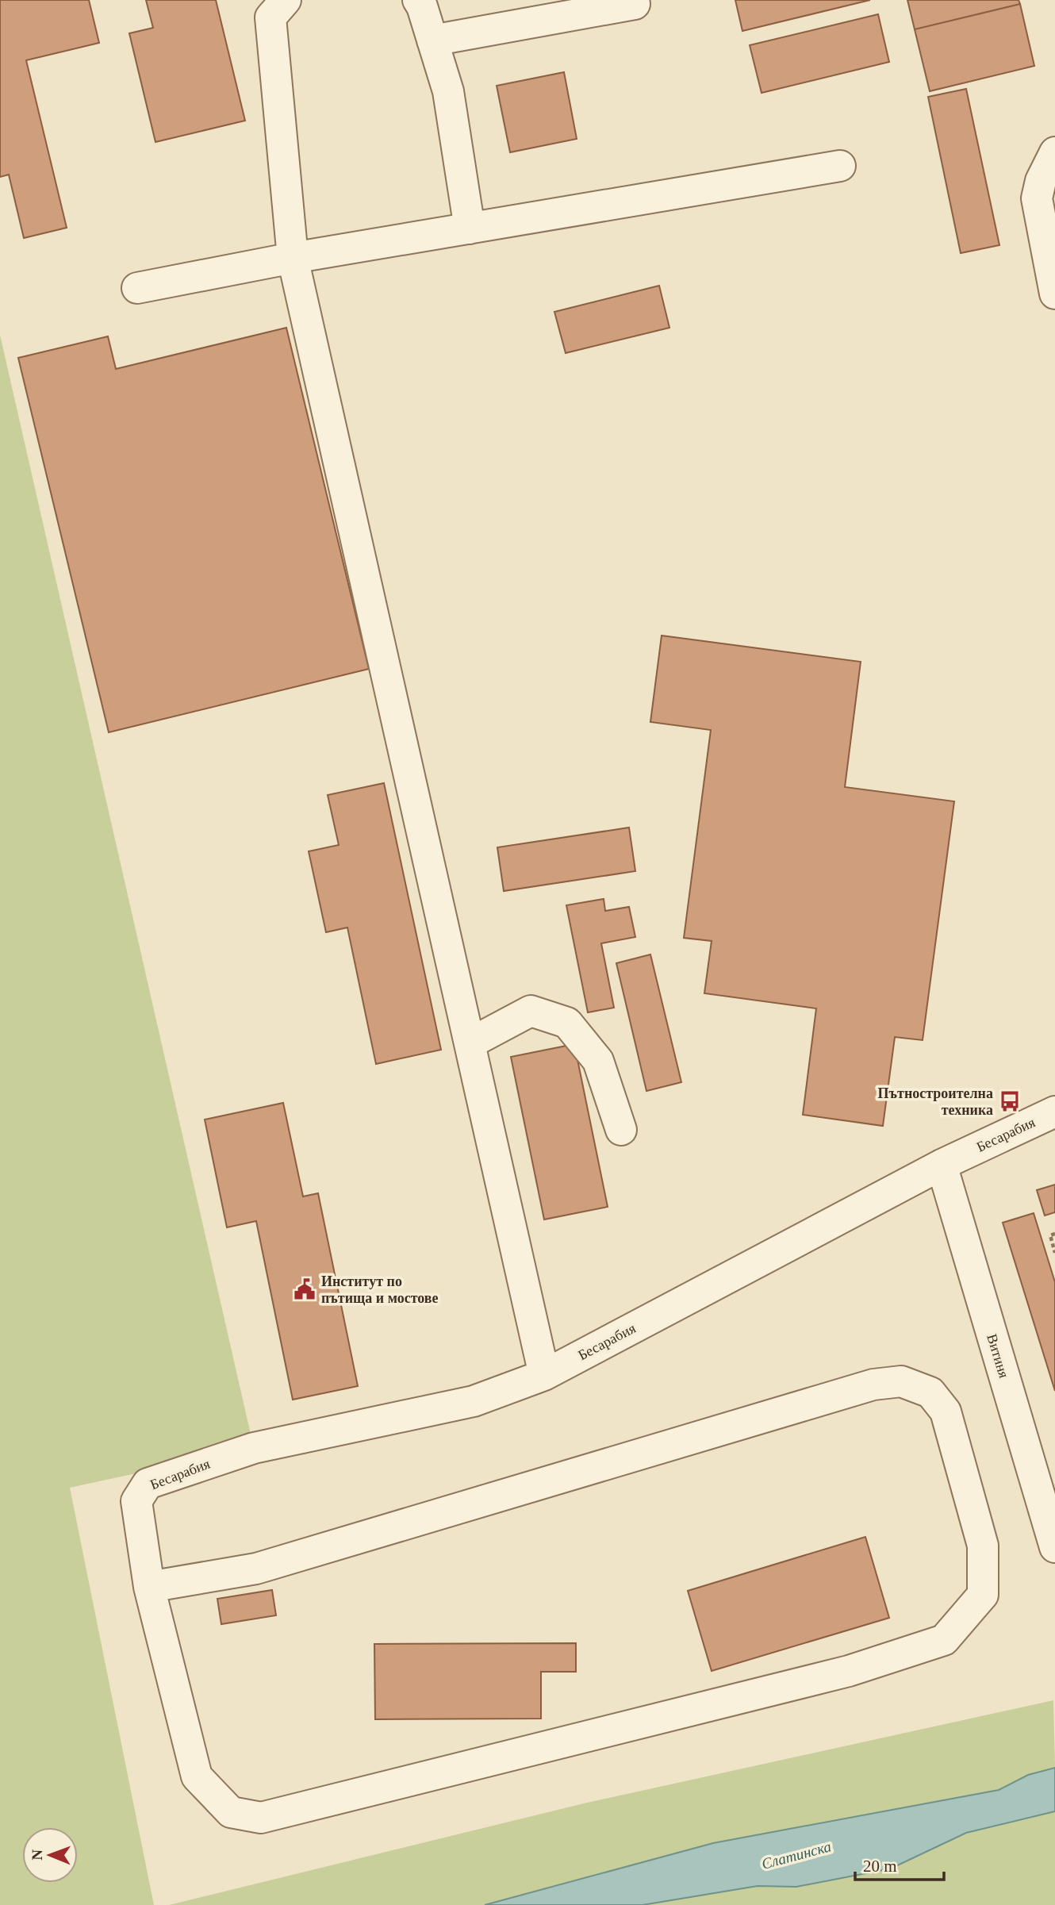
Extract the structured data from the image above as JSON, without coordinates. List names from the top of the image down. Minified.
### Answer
{"streets":{"street":["Бесарабия","Витиня"]},"crossings":[["Бесарабия","Витиня"]],"water":["Слатинска"],"places":{"bus stop":["Пътностроителна техника"],"public building":["Институт по пътища и мостове"]},"scale_bar":"20 m","north":"left"}
